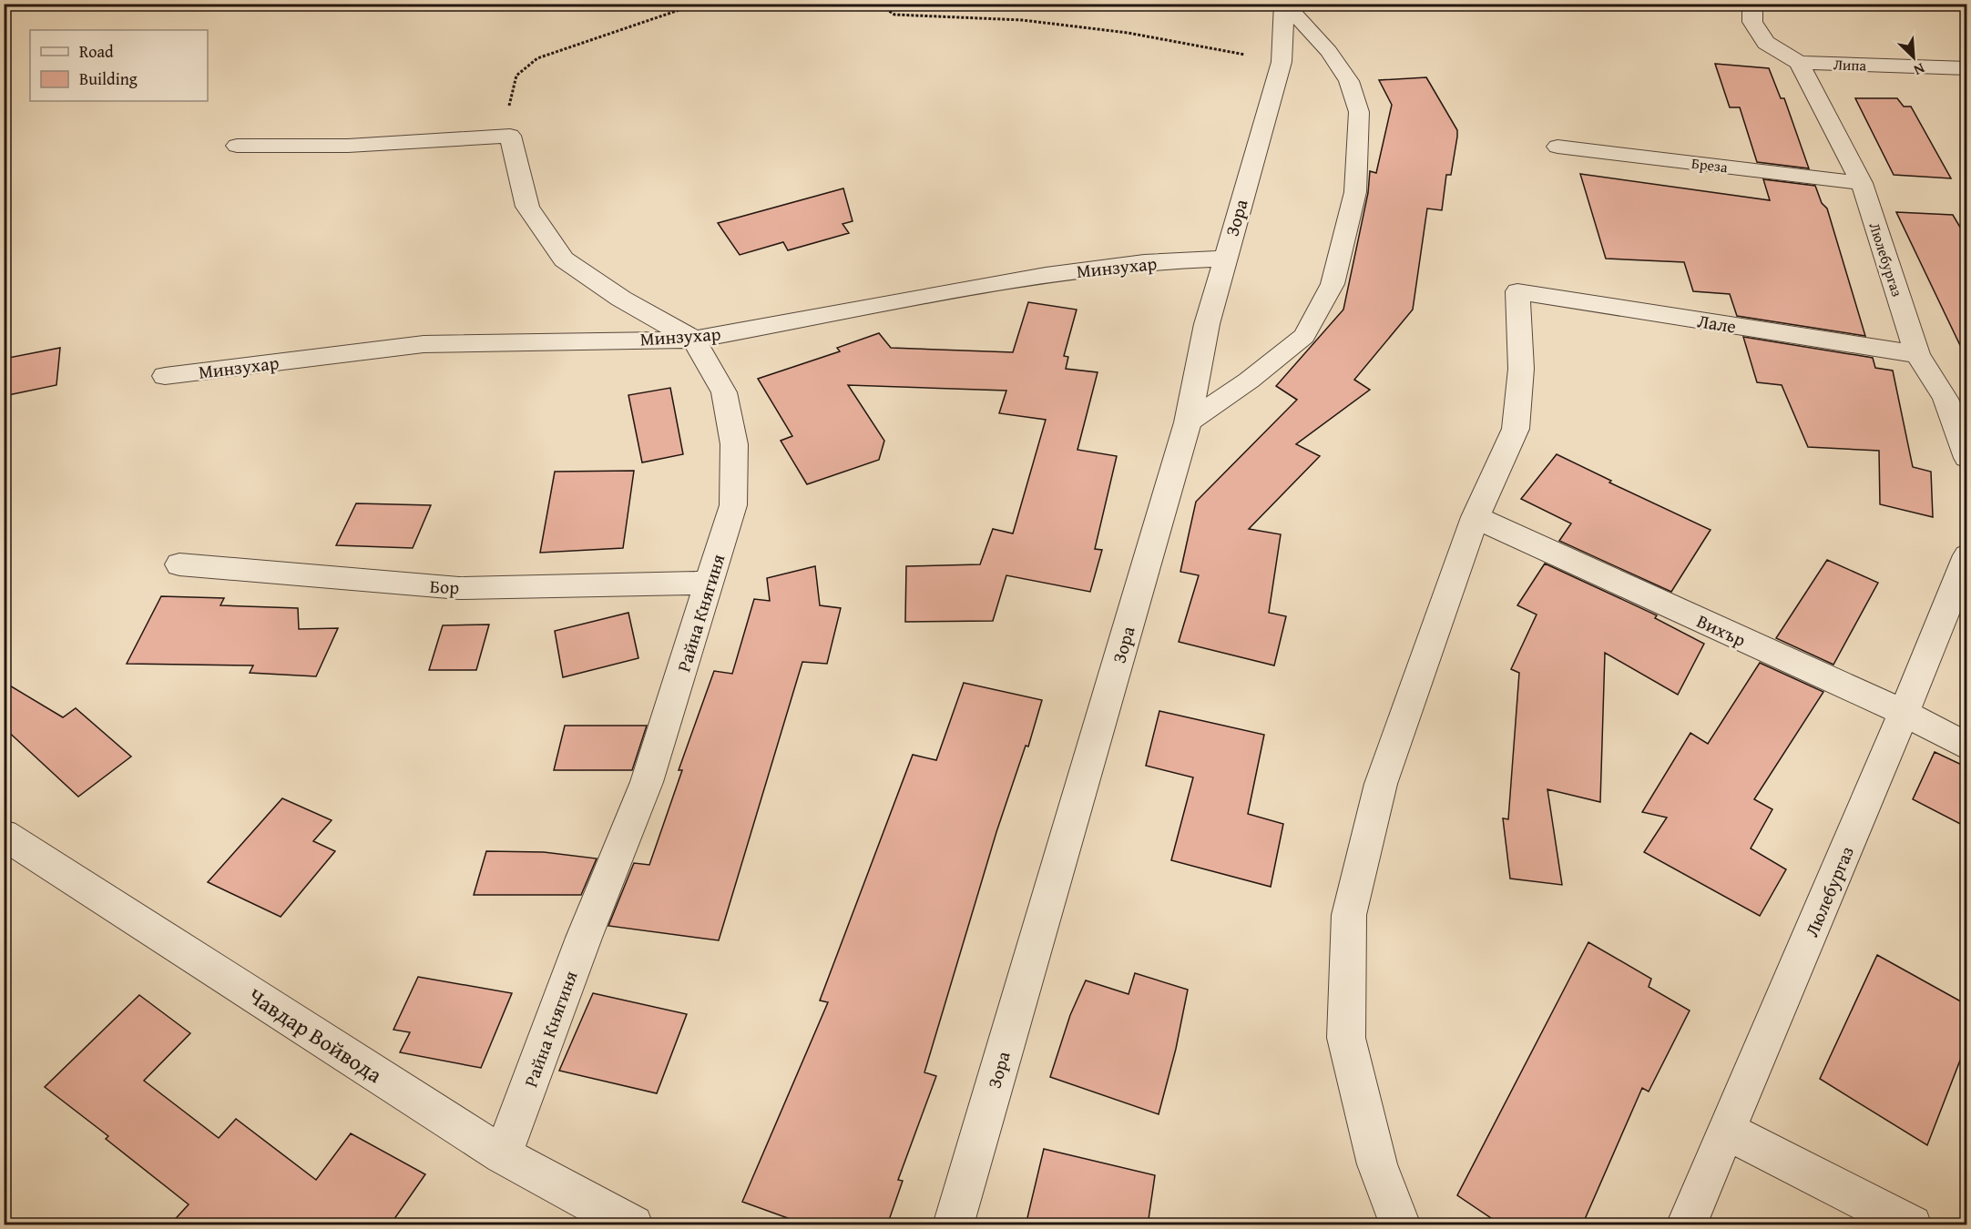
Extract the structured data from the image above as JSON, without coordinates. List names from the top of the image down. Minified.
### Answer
{"streets":{"street":["Липа","Бреза","Зора","Люлебургаз","Минзухар","Лале","Бор","Райна Княгиня","Вихър","Чавдар Войвода"]},"crossings":[["Липа","Люлебургаз"],["Бреза","Люлебургаз"],["Зора","Минзухар"],["Люлебургаз","Лале"],["Люлебургаз","Вихър"],["Минзухар","Райна Княгиня"],["Лале","Вихър"],["Бор","Райна Княгиня"],["Райна Княгиня","Чавдар Войвода"]],"legend":["Road","Building"],"north":"bottom right"}
